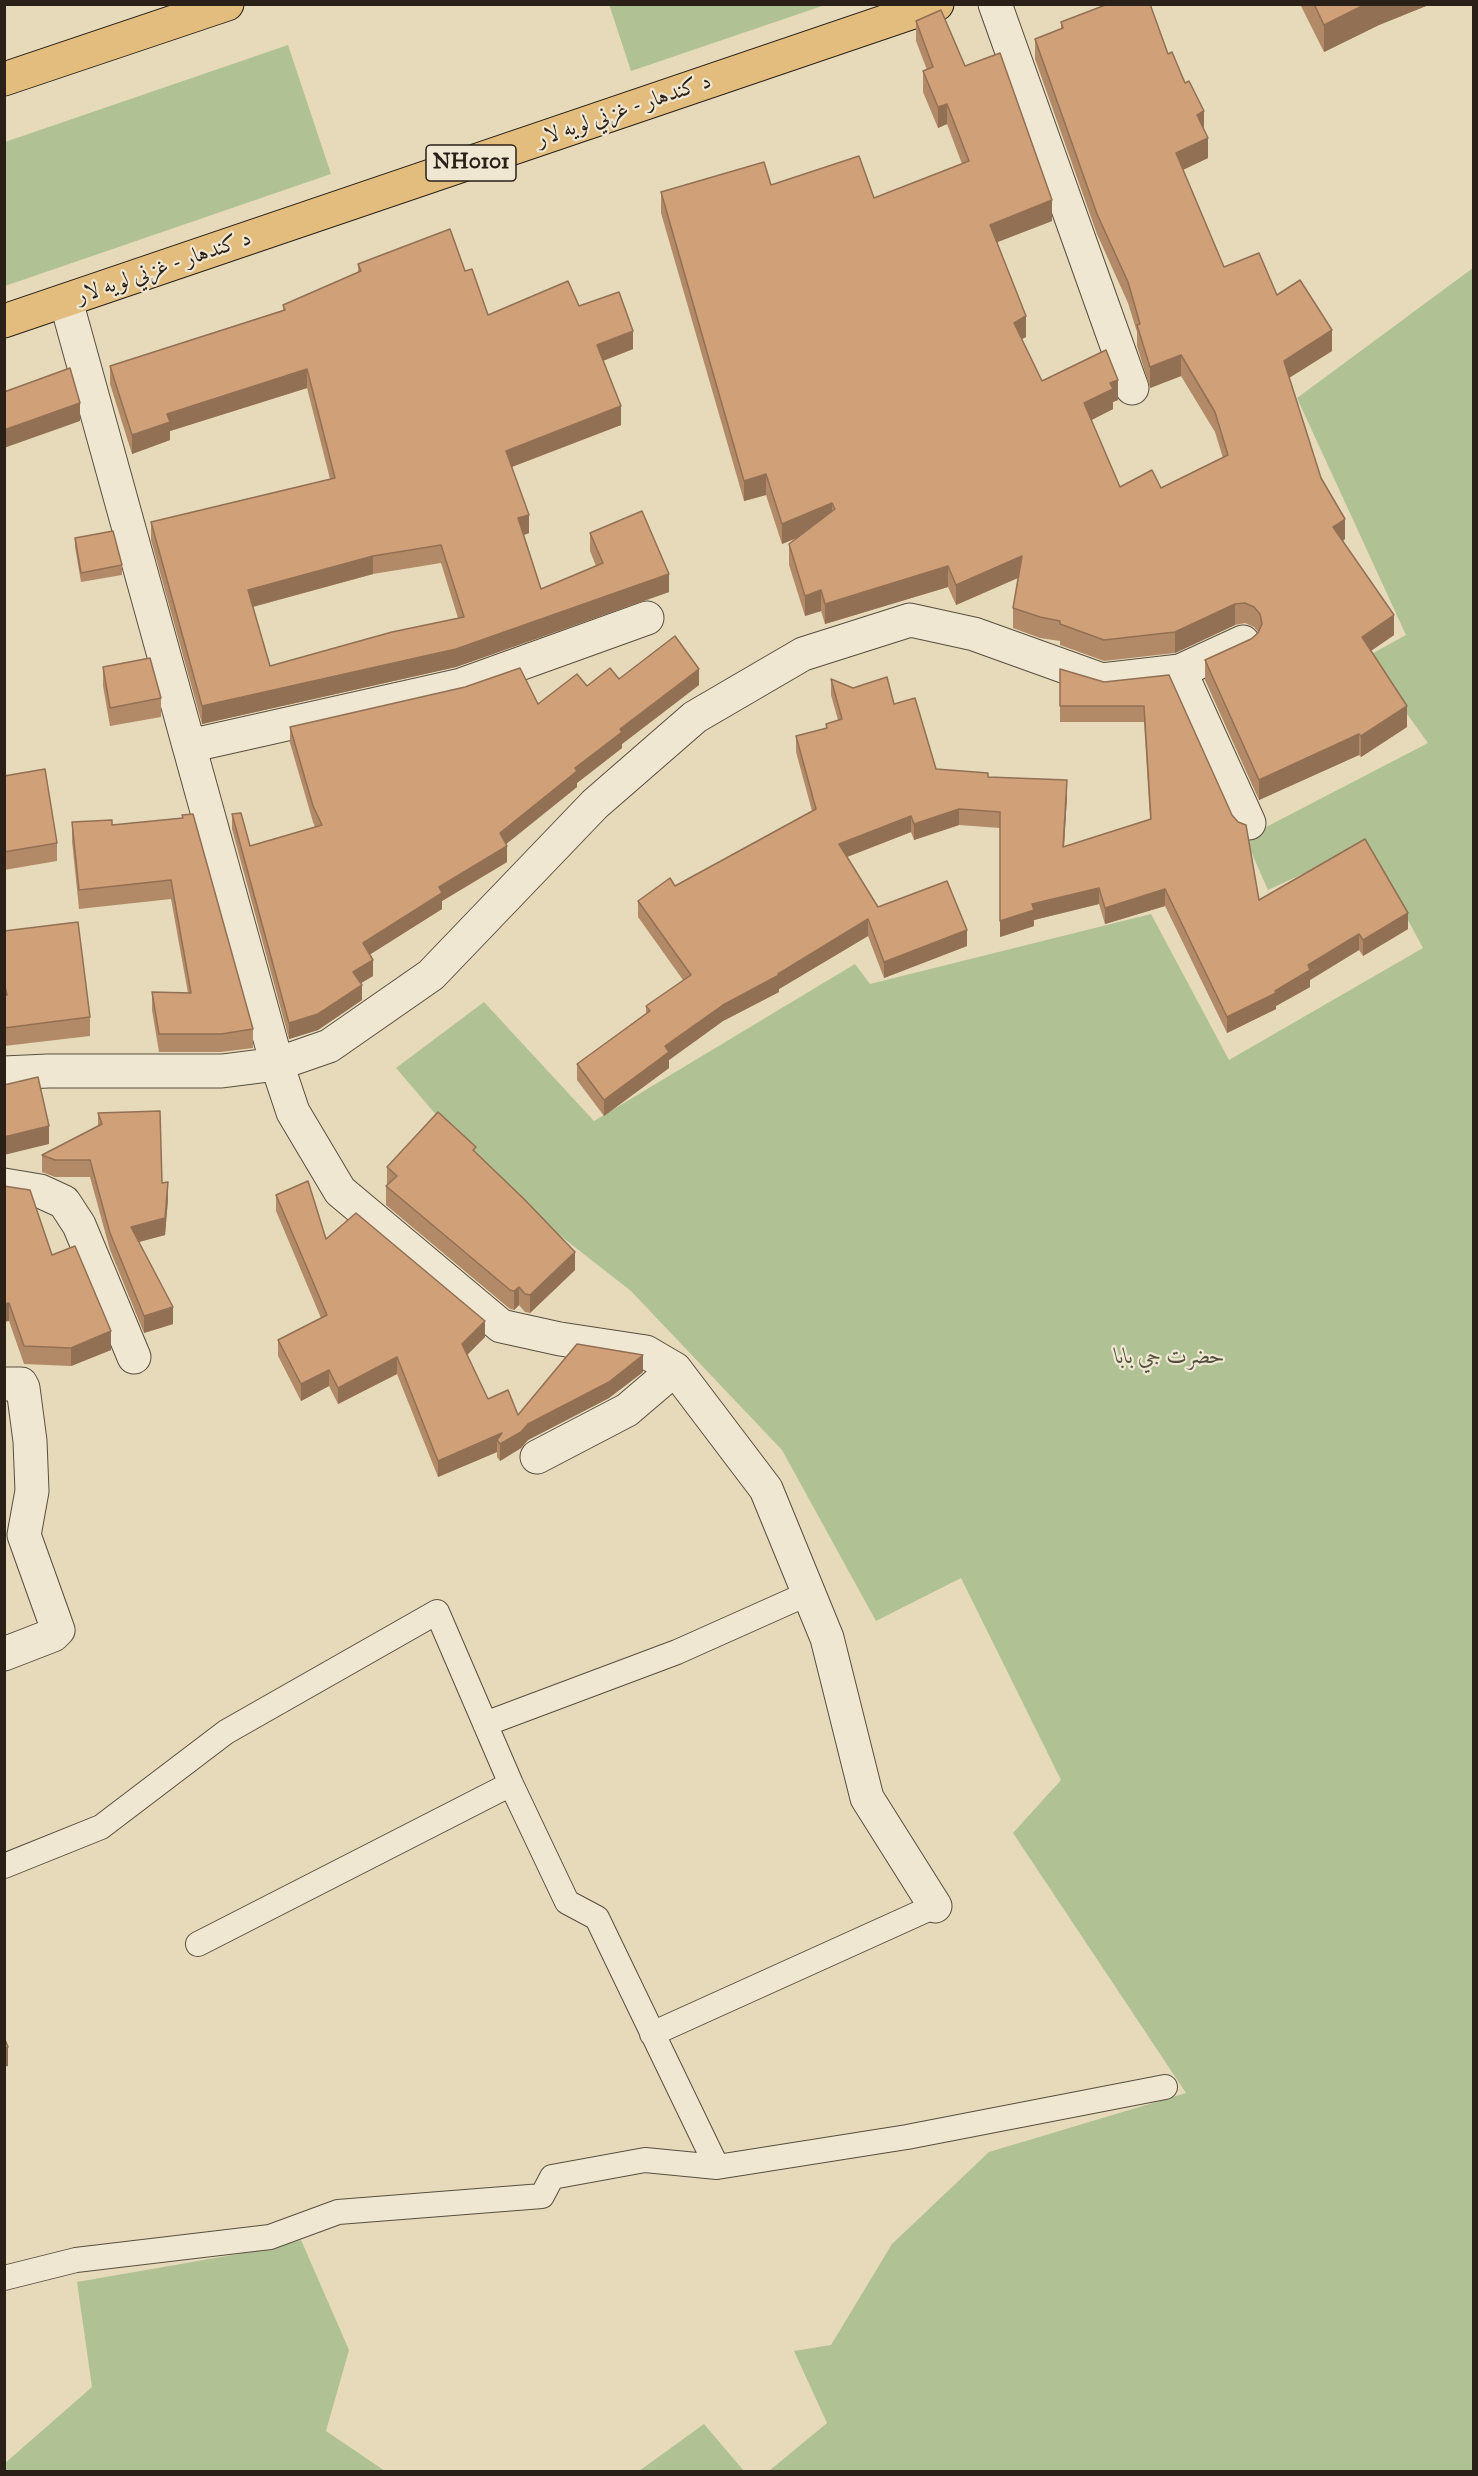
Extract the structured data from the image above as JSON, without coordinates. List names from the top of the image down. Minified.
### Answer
{"streets":{"highway":["د کندهار - غزني لويه لار","NH0101"]},"parks":["حضرت جي بابا"]}
